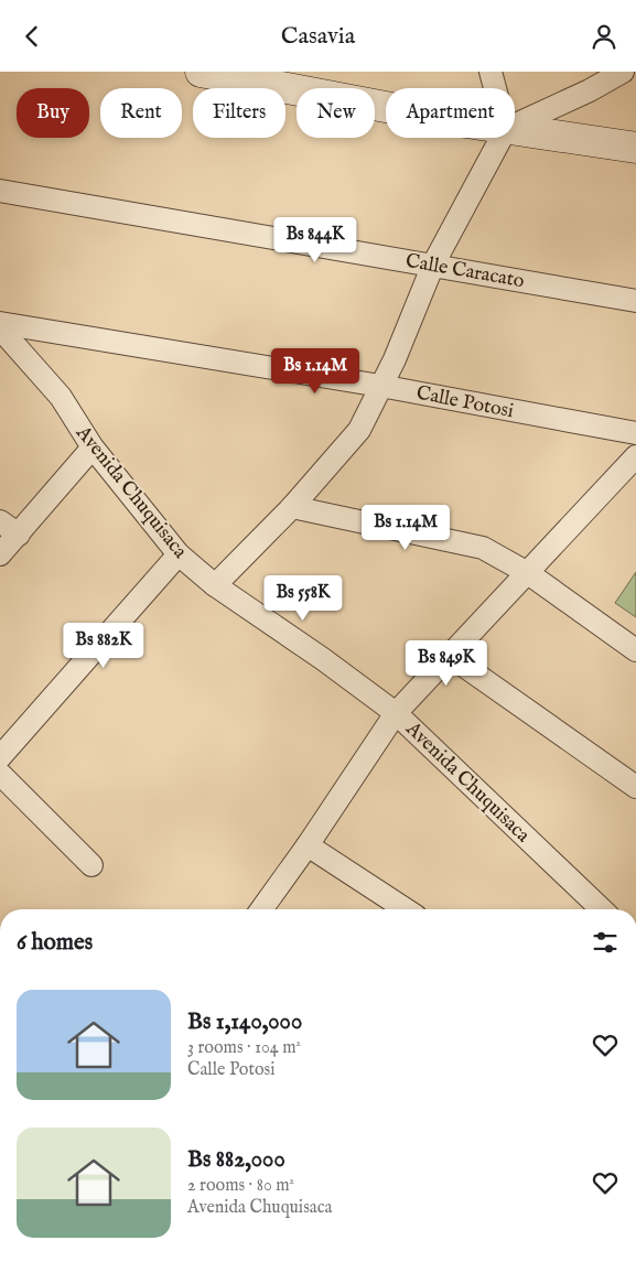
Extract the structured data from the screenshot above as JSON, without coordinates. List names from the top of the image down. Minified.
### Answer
{"streets":{"street":["Calle Caracato","Calle Potosi","Avenida Chuquisaca"]},"page":{"header":"Casavia","chip":["Buy","Rent","Filters","New","Apartment"],"price":["Bs 844K","Bs 1.14M","Bs 1.14M","Bs 558K","Bs 882K","Bs 849K"],"heading":"6 homes","list":[{"name":"Bs 1,140,000","note":"3 rooms · 104 m² · Calle Potosi"},{"name":"Bs 882,000","note":"2 rooms · 80 m² · Avenida Chuquisaca"}]}}
